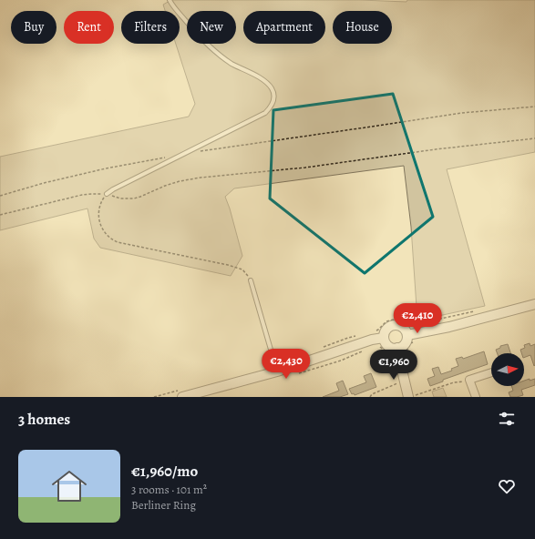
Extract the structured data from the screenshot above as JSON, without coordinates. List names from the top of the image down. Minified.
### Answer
{"north":"right","page":{"chip":["Buy","Rent","Filters","New","Apartment","House"],"price":["€2,410","€2,430","€1,960"],"heading":"3 homes","list":[{"name":"€1,960/mo","note":"3 rooms · 101 m² · Berliner Ring"}]}}
